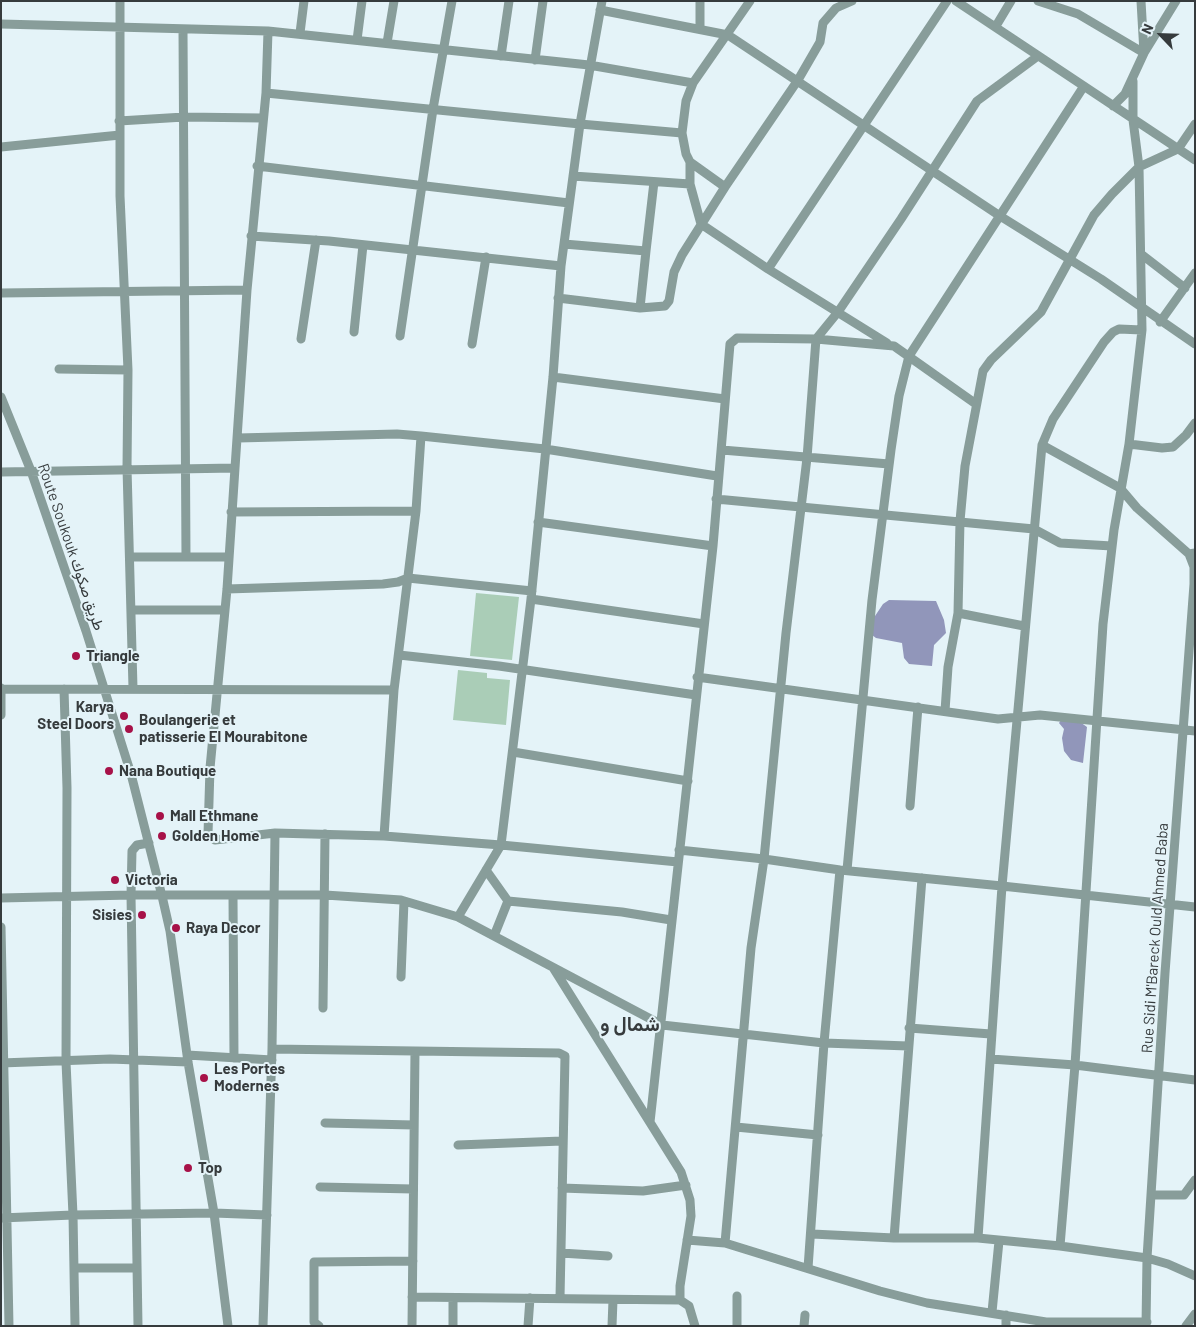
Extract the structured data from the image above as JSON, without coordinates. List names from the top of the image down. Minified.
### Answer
{"streets":{"street":["Route Soukouk طريق صكوك","Rue Sidi M'Bareck Ould Ahmed Baba"]},"districts":["شمال و"],"places":["Triangle","Karya Steel Doors","Boulangerie et patisserie El Mourabitone","Nana Boutique","Mall Ethmane","Golden Home","Victoria","Sisies","Raya Decor","Les Portes Modernes","Top"],"north":"top left"}
